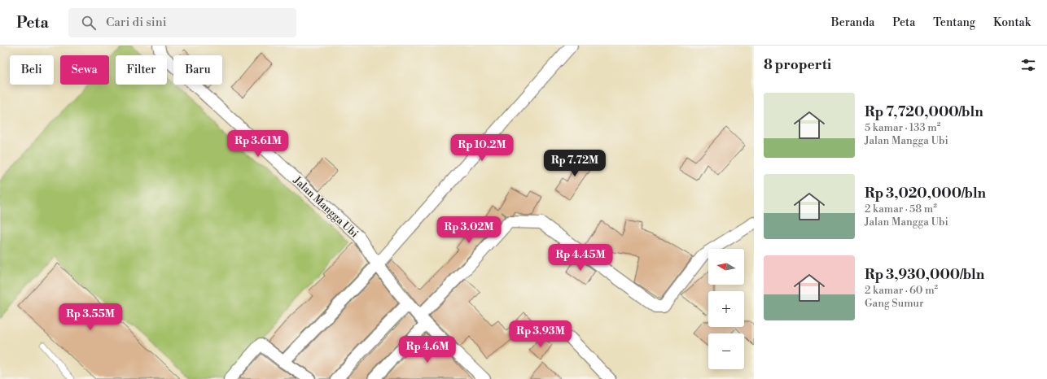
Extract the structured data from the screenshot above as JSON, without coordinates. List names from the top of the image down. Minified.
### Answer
{"streets":{"street":["Jalan Mangga Ubi"]},"north":"left","page":{"header":"Peta","search":"Cari di sini","nav":["Beranda","Peta","Tentang","Kontak"],"heading":"8 properti","chip":["Beli","Sewa","Filter","Baru"],"list":[{"name":"Rp 7,720,000/bln","note":"5 kamar · 133 m² · Jalan Mangga Ubi"},{"name":"Rp 3,020,000/bln","note":"2 kamar · 58 m² · Jalan Mangga Ubi"},{"name":"Rp 3,930,000/bln","note":"2 kamar · 60 m² · Gang Sumur"}],"price":["Rp 3.61M","Rp 10.2M","Rp 7.72M","Rp 3.02M","Rp 4.45M","Rp 3.55M","Rp 3.93M","Rp 4.6M"],"map_buttons":["+","−"]}}
